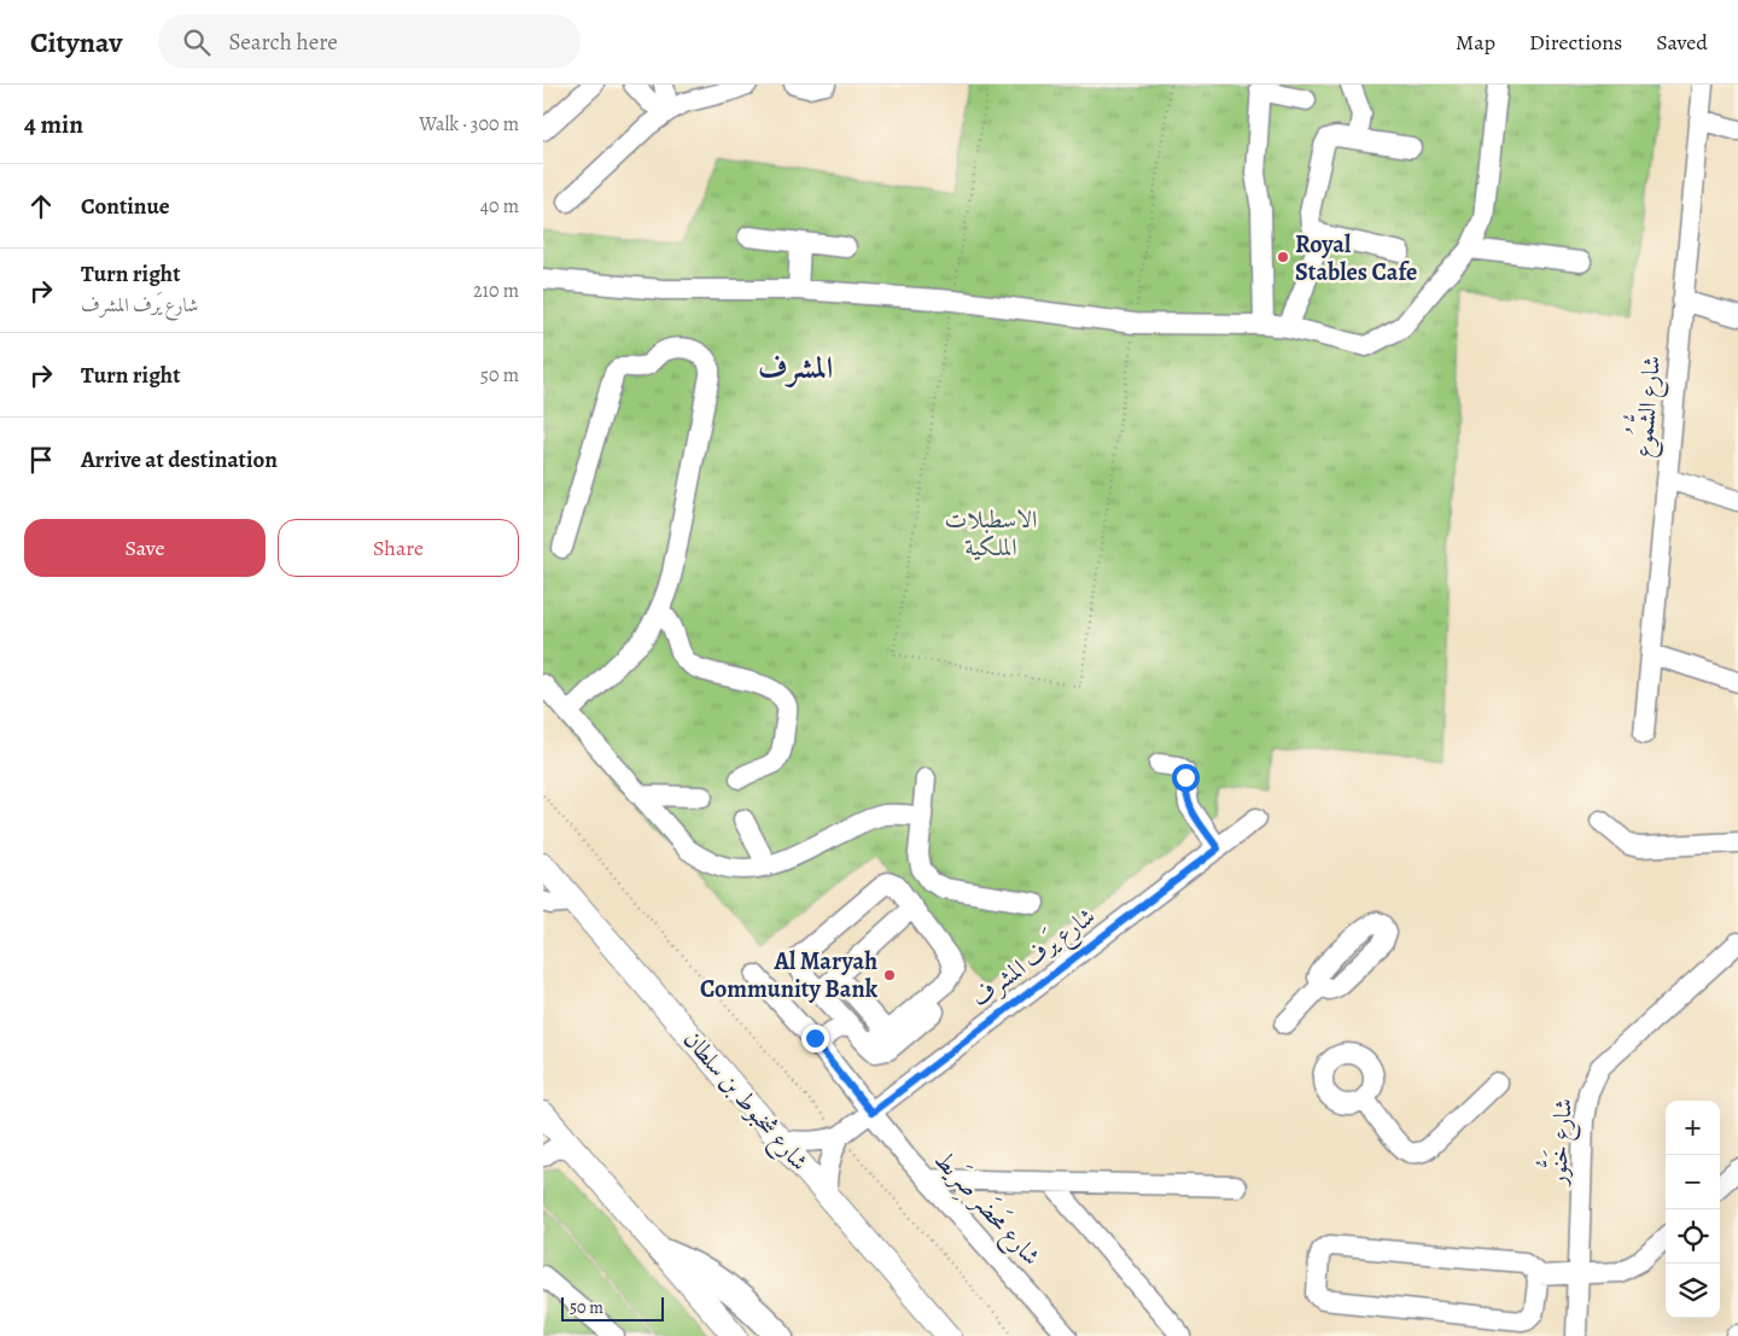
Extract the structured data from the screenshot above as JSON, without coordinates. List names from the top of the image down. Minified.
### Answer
{"streets":{"main road":["شارع شخبوط بن سلطان"],"street":["شارع الشُّمُوع","شارع يَرف المشرف","شارع خَنُّور","شارع مَحضَر صِرَيط"]},"crossings":[["شارع يَرف المشرف","شارع شخبوط بن سلطان"],["شارع يَرف المشرف","شارع مَحضَر صِرَيط"]],"districts":["المشرف"],"parks":["الاسطبلات الملكية"],"places":["Royal Stables Cafe","Al Maryah Community Bank"],"scale_bar":"50 m","page":{"header":"Citynav","search":"Search here","nav":["Map","Directions","Saved"],"heading":["4 min","Walk · 300 m"],"list":[["Continue","40 m"],["Turn right","شارع يَرف المشرف","210 m"],["Turn right","50 m"],"Arrive at destination"],"buttons":["Save","Share"],"map_buttons":["+","−"],"scale":"50 m"}}
